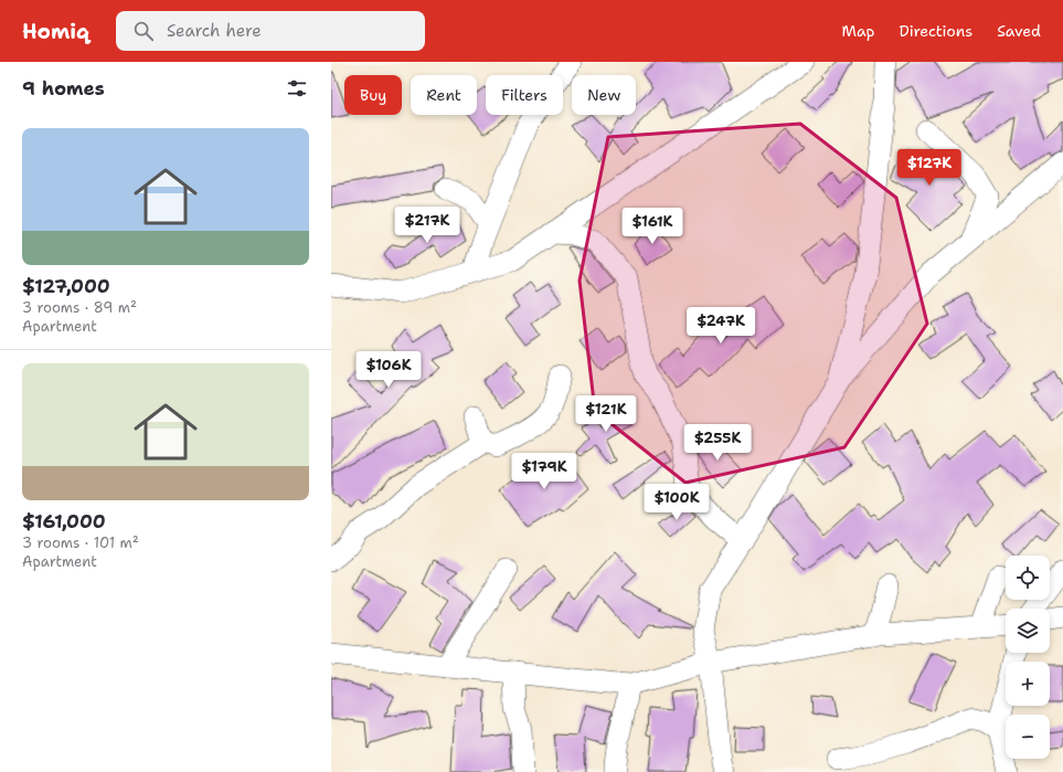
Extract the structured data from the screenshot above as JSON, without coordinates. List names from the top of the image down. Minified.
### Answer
{"page":{"header":"Homiq","search":"Search here","nav":["Map","Directions","Saved"],"heading":"9 homes","chip":["Buy","Rent","Filters","New"],"list":[{"name":"$127,000","note":"3 rooms · 89 m² · Apartment"},{"name":"$161,000","note":"3 rooms · 101 m² · Apartment"}],"price":["$127K","$217K","$161K","$247K","$106K","$121K","$255K","$179K","$100K"],"map_buttons":["+","−"]}}
